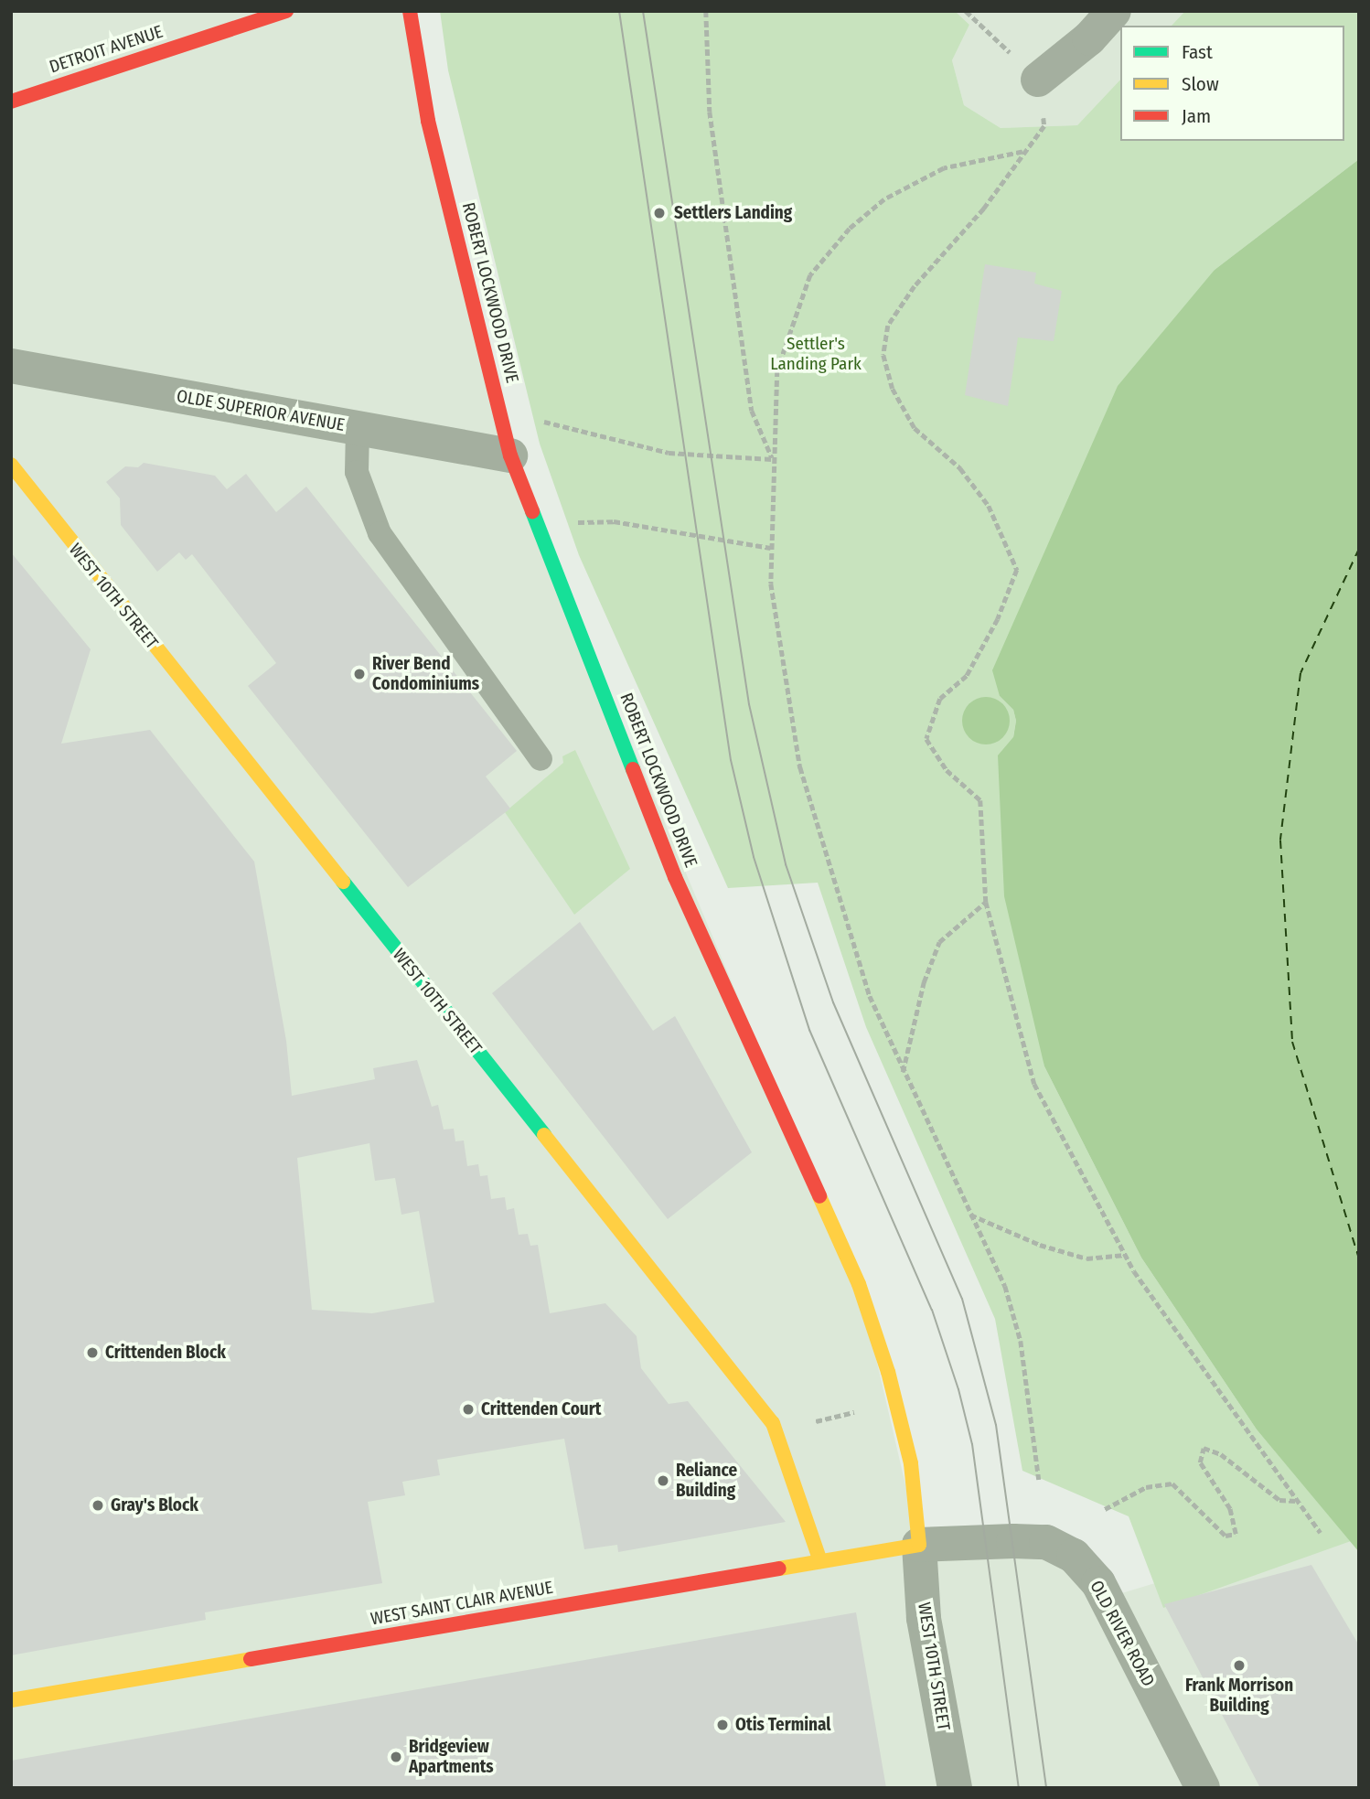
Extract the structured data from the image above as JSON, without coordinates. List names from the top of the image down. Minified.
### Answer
{"streets":{"street":["DETROIT AVENUE","ROBERT LOCKWOOD DRIVE","OLDE SUPERIOR AVENUE","WEST 10TH STREET","WEST SAINT CLAIR AVENUE","OLD RIVER ROAD"]},"crossings":[["ROBERT LOCKWOOD DRIVE","OLDE SUPERIOR AVENUE"],["ROBERT LOCKWOOD DRIVE","WEST 10TH STREET"],["ROBERT LOCKWOOD DRIVE","WEST SAINT CLAIR AVENUE"],["ROBERT LOCKWOOD DRIVE","OLD RIVER ROAD"],["WEST 10TH STREET","WEST SAINT CLAIR AVENUE"],["WEST 10TH STREET","OLD RIVER ROAD"],["WEST SAINT CLAIR AVENUE","OLD RIVER ROAD"]],"parks":["Settler's Landing Park"],"places":["Settlers Landing","River Bend Condominiums","Crittenden Block","Crittenden Court","Reliance Building","Gray's Block","Frank Morrison Building","Otis Terminal","Bridgeview Apartments"],"legend":["Fast","Slow","Jam"]}
